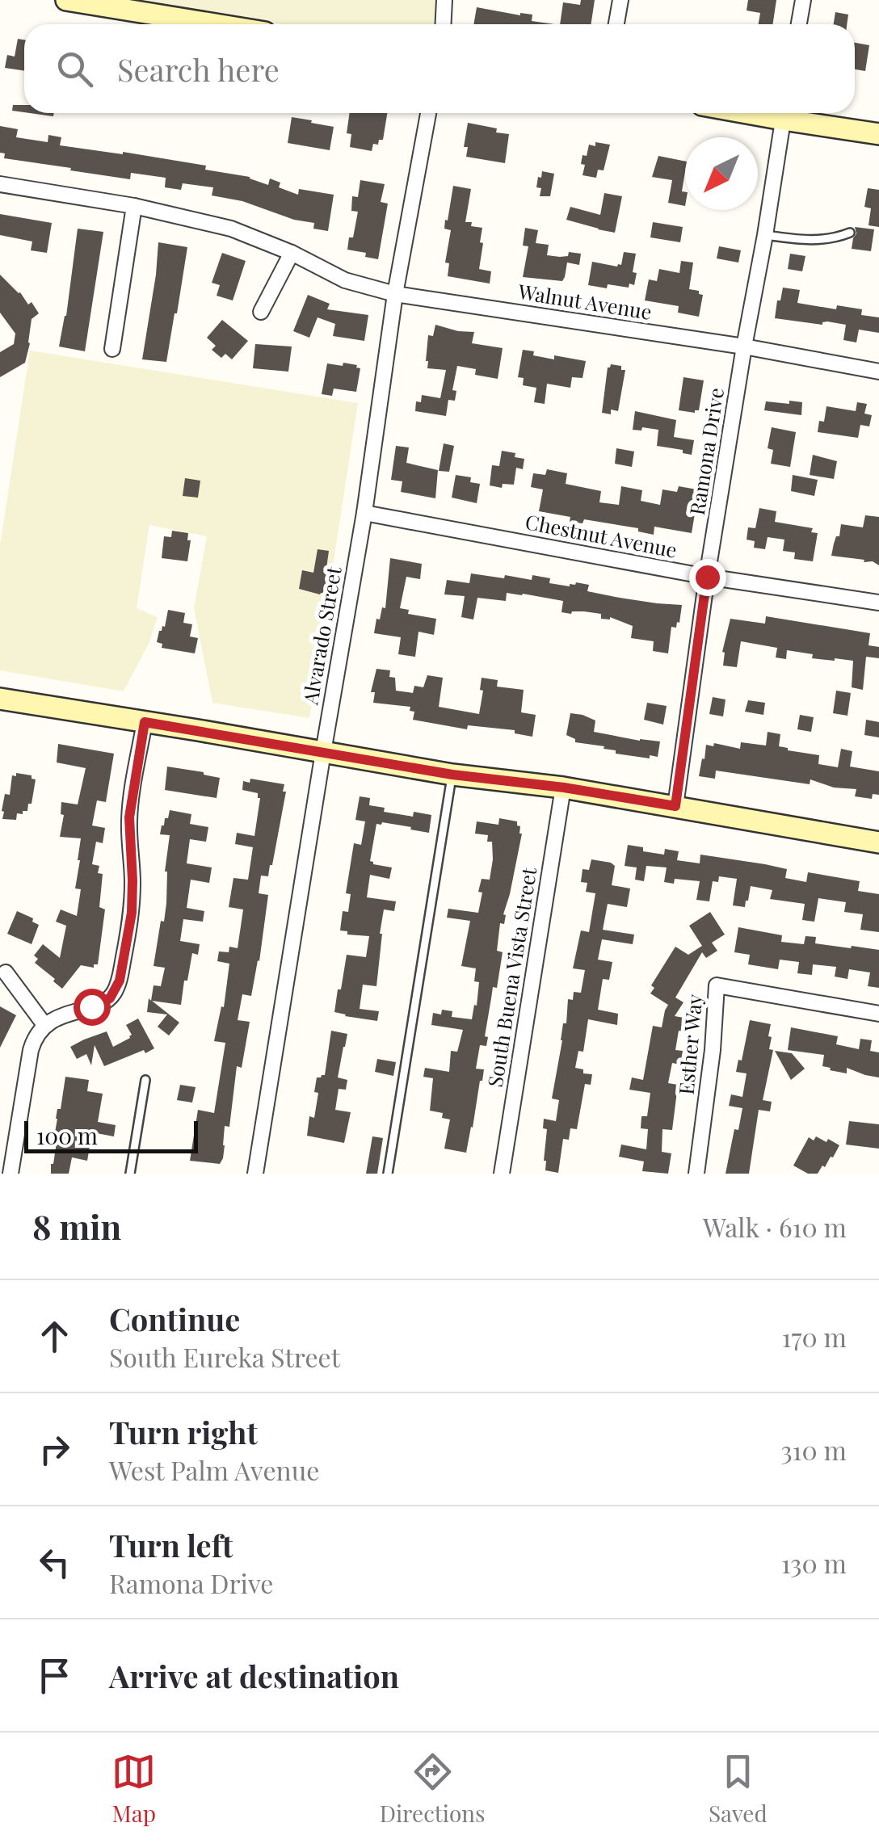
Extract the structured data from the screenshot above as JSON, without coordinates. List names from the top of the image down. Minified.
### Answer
{"streets":{"street":["Walnut Avenue","Ramona Drive","Chestnut Avenue","Alvarado Street","South Buena Vista Street","Esther Way"]},"crossings":[["Walnut Avenue","Ramona Drive"],["Walnut Avenue","Alvarado Street"],["Ramona Drive","Chestnut Avenue"],["Chestnut Avenue","Alvarado Street"]],"scale_bar":"100 m","north":"bottom left","page":{"search":"Search here","scale":"100 m","heading":["8 min","Walk · 610 m"],"list":[["Continue","South Eureka Street","170 m"],["Turn right","West Palm Avenue","310 m"],["Turn left","Ramona Drive","130 m"],"Arrive at destination"],"nav":["Map","Directions","Saved"]}}
